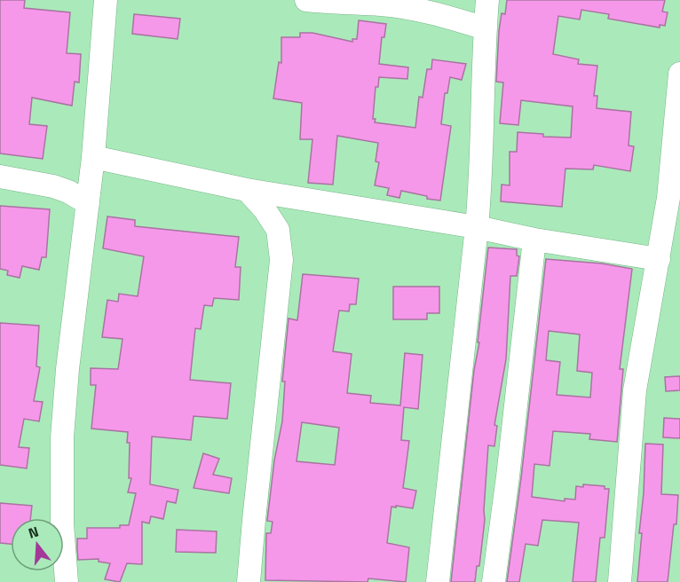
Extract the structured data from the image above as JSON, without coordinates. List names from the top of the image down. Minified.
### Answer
{"north":"top"}
